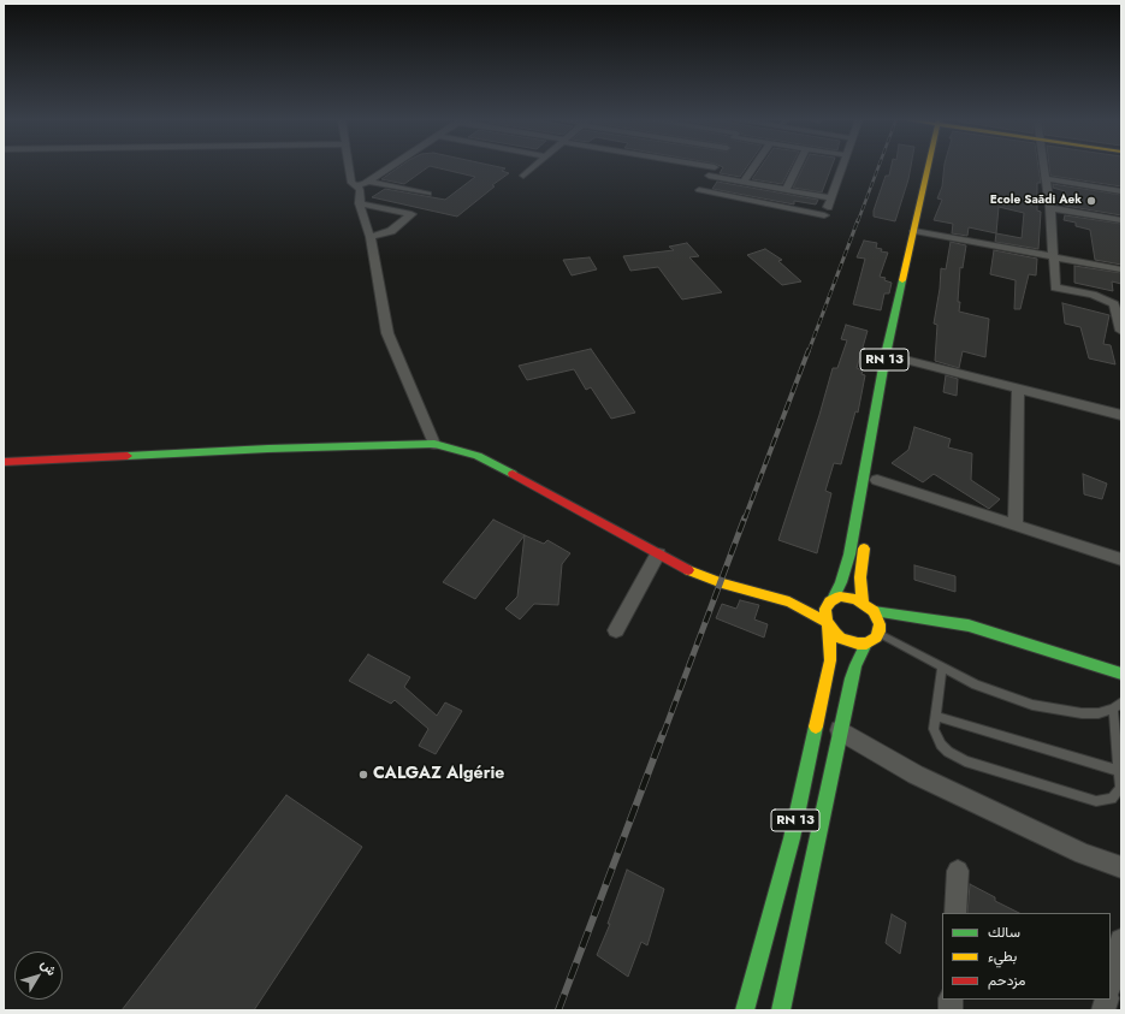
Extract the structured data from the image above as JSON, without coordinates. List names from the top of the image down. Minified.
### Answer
{"streets":{"main road":["RN 13"]},"places":["Ecole Saãdi Aek","CALGAZ Algérie"],"legend":["سالك","بطيء","مزدحم"],"north":"top right"}
